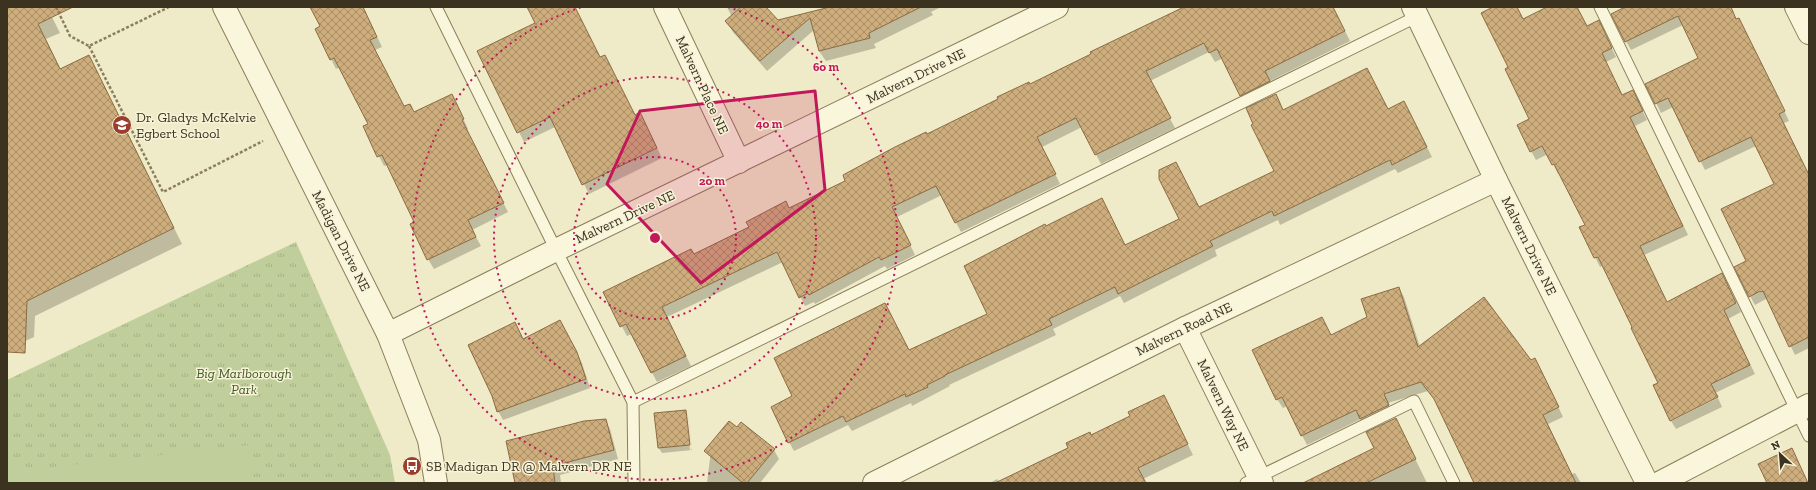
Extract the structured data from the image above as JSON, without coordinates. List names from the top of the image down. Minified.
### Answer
{"streets":{"street":["Malvern Drive NE","Malvern Place NE","Madigan Drive NE","Malvern Road NE","Malvern Way NE"]},"crossings":[["Malvern Drive NE","Malvern Place NE"],["Malvern Drive NE","Madigan Drive NE"],["Malvern Drive NE","Malvern Road NE"],["Malvern Road NE","Malvern Way NE"]],"parks":["Big Marlborough Park"],"places":{"school or university":["Dr. Gladys McKelvie Egbert School"],"bus stop":["SB Madigan DR @ Malvern DR NE"]},"north":"top left","rings":["60 m","40 m","20 m"]}
